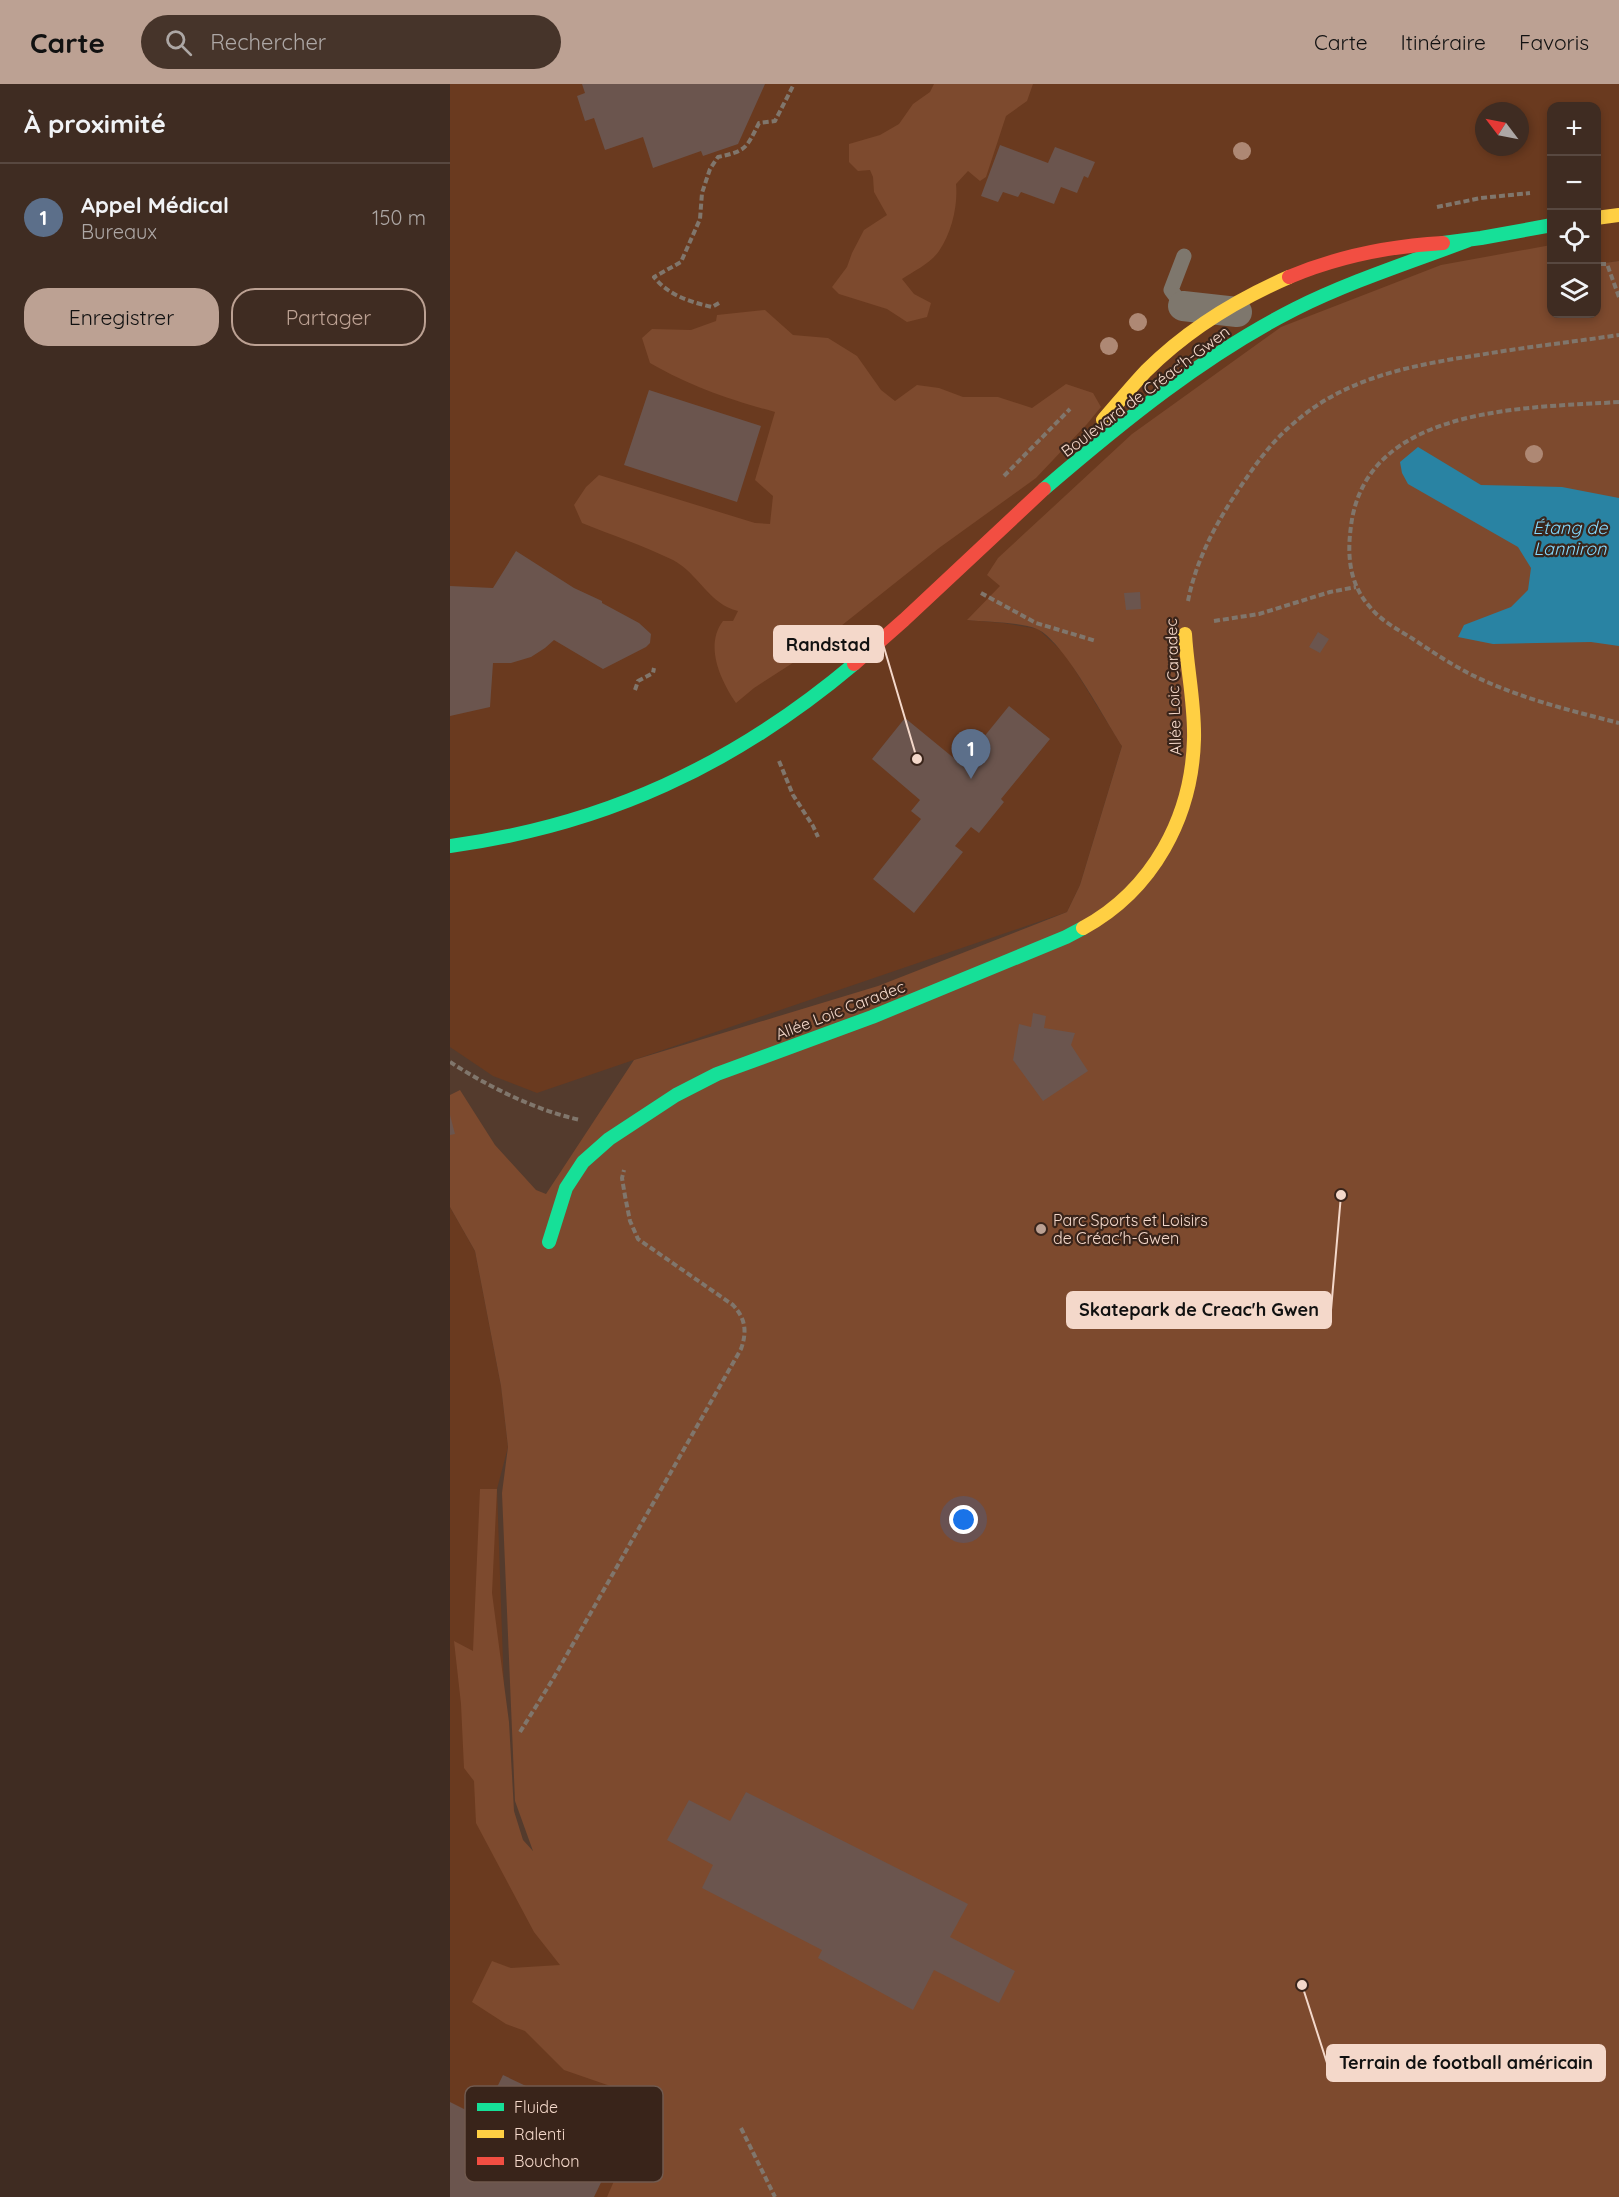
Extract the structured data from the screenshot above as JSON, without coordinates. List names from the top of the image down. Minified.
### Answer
{"streets":{"street":["Boulevard de Créac'h-Gwen","Allée Loic Caradec"]},"water":["Étang de Lanniron"],"places":["Randstad","Skatepark de Creac'h Gwen","Parc Sports et Loisirs de Créac'h-Gwen","Terrain de football américain"],"legend":["Fluide","Ralenti","Bouchon"],"north":"top left","page":{"header":"Carte","search":"Rechercher","nav":["Carte","Itinéraire","Favoris"],"heading":"À proximité","map_buttons":["+","−"],"list":[{"mark":"1","name":"Appel Médical","note":"Bureaux","value":"150 m"}],"buttons":["Enregistrer","Partager"],"pins":"1"}}
